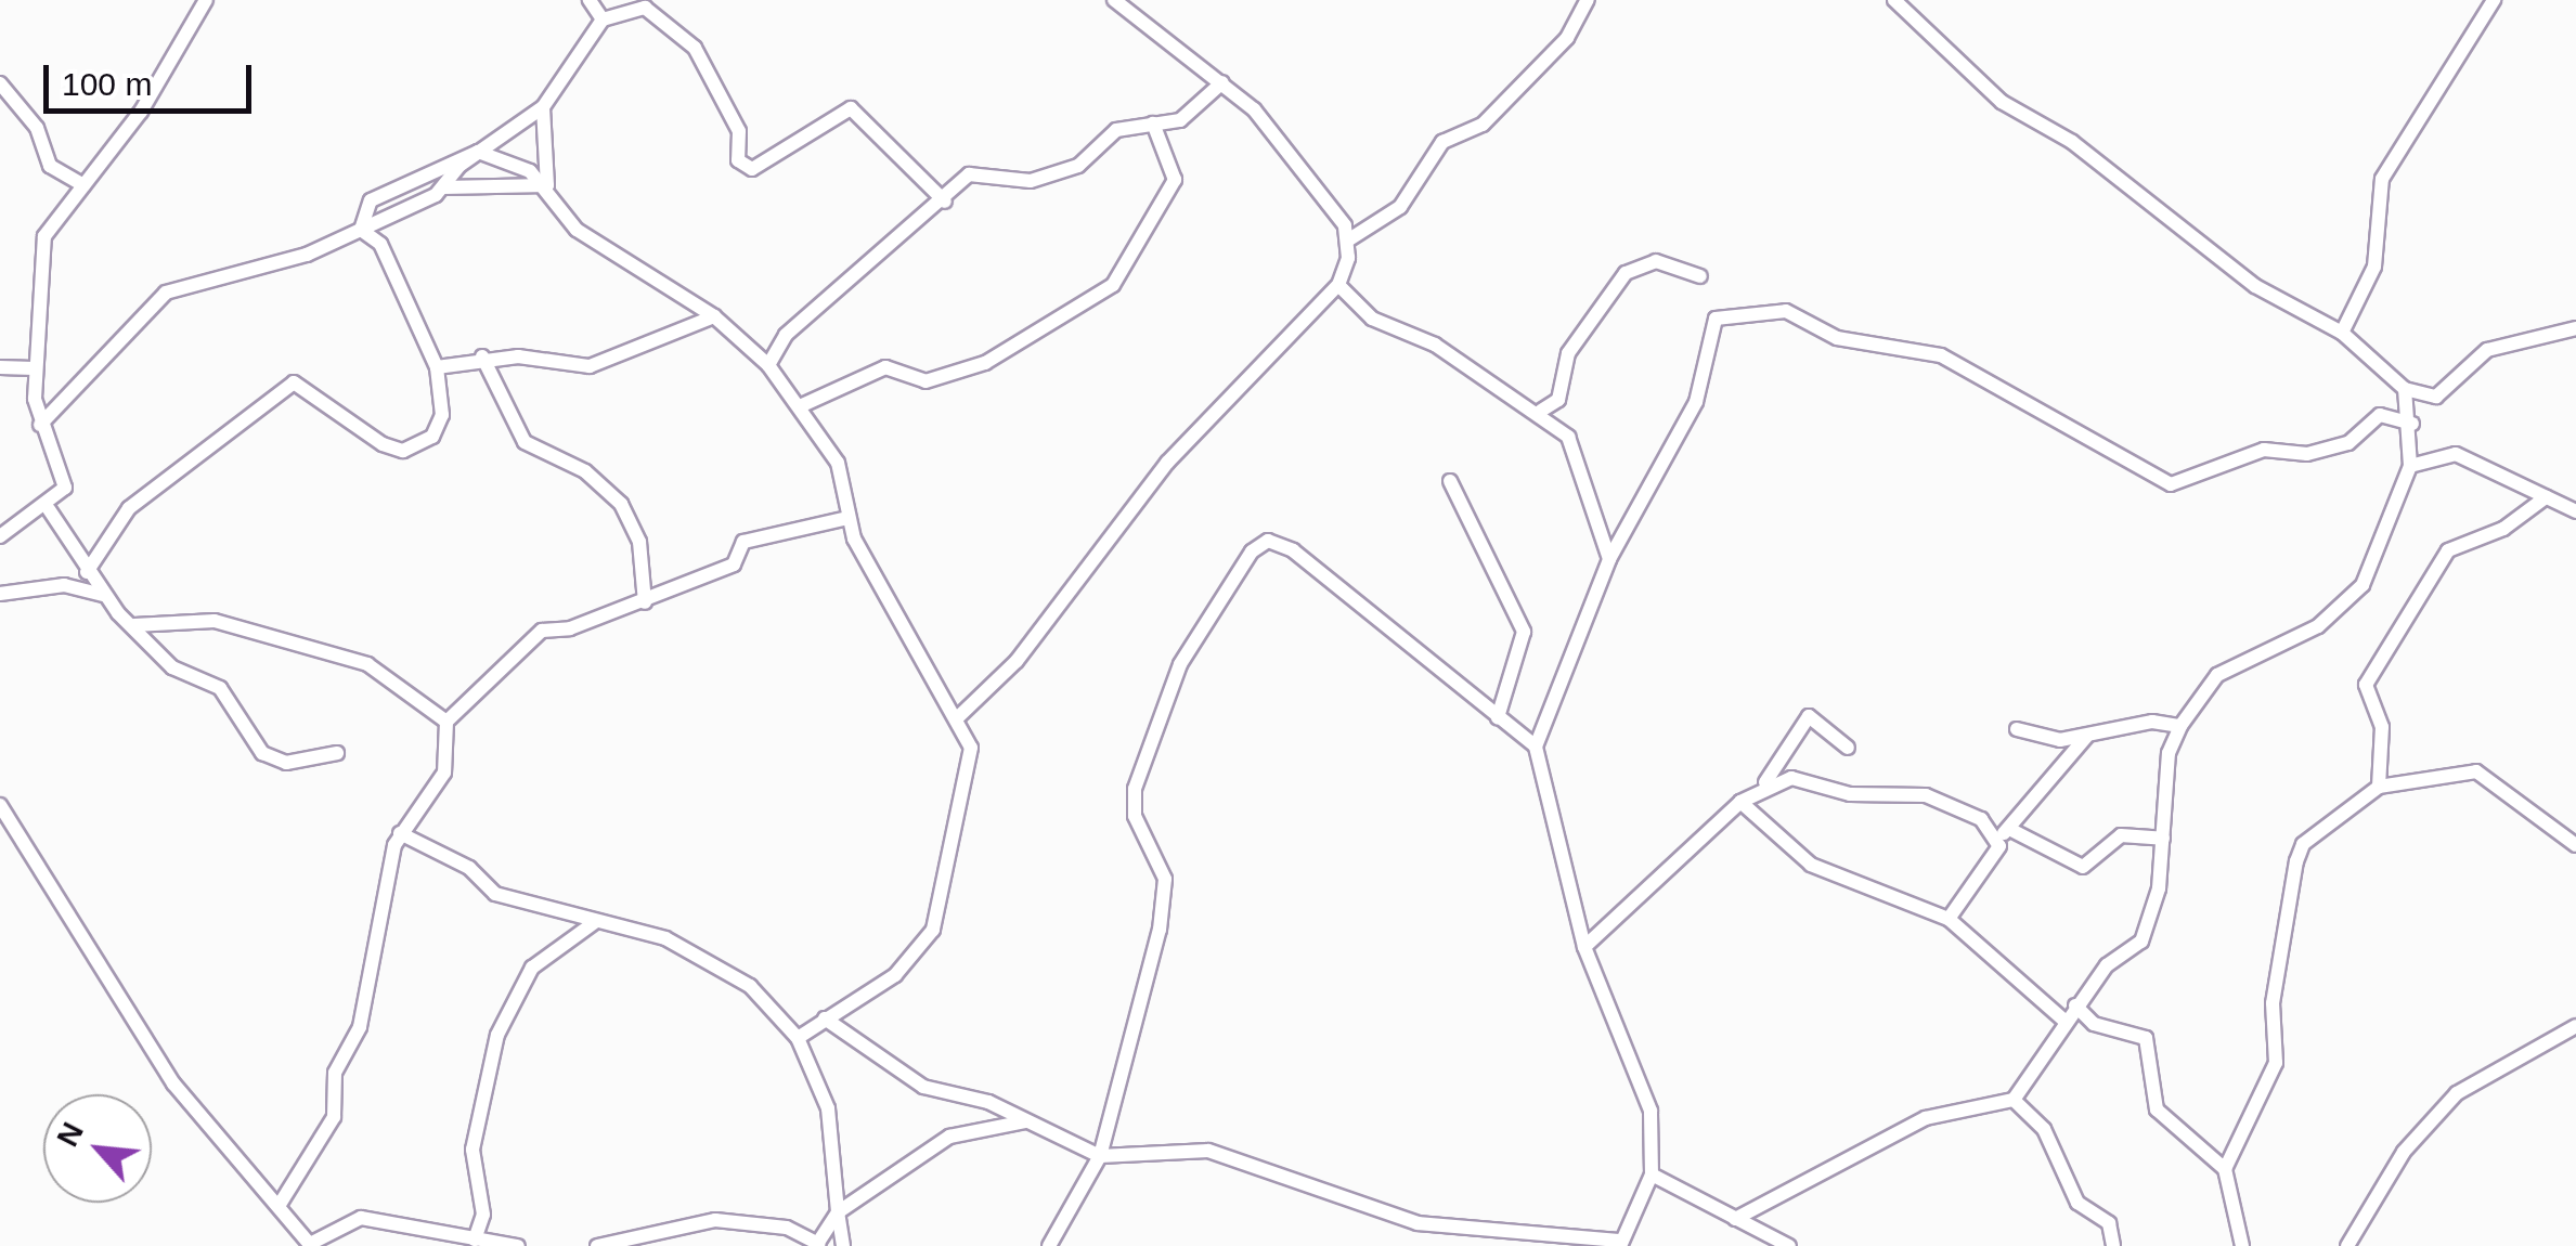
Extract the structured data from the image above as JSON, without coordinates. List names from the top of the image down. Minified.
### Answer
{"scale_bar":"100 m","north":"top left"}
